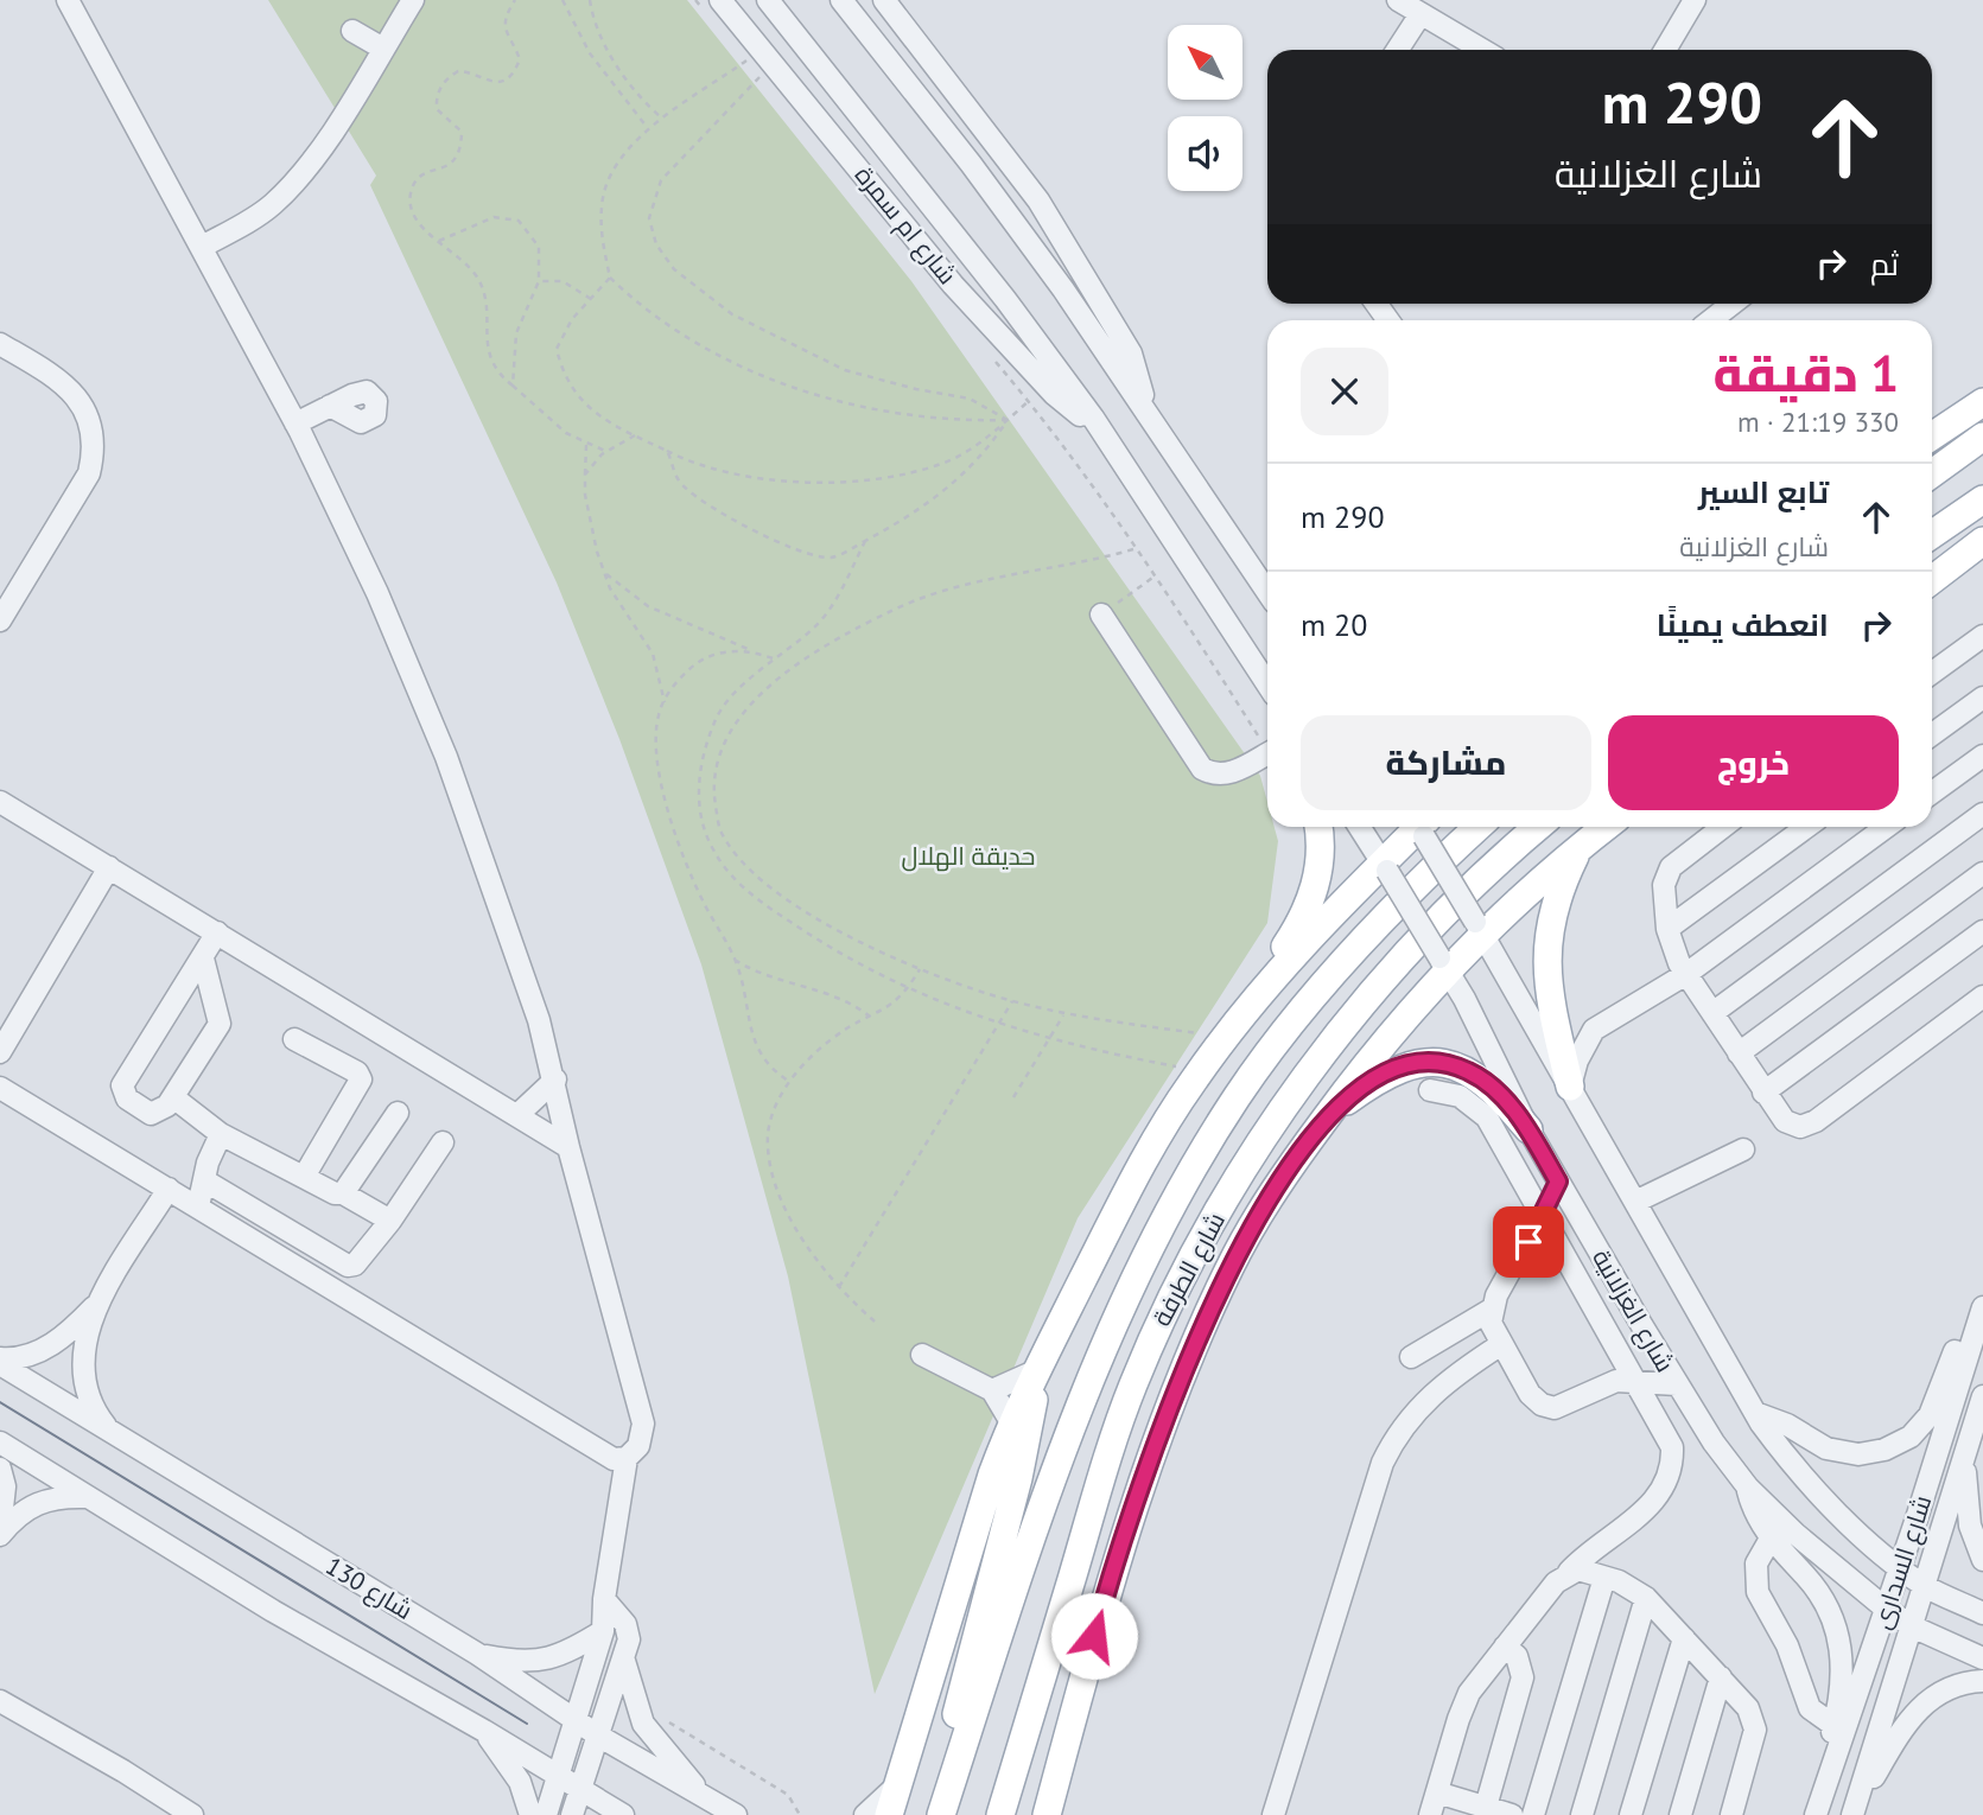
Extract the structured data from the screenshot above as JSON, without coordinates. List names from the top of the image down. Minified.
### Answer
{"streets":{"main road":["شارع الطرفة"],"street":["شارع ام سمرة","شارع الغزلانية","شارع السدارى","شارع 130"]},"crossings":[["شارع الغزلانية","شارع السدارى"]],"parks":["حديقة الهلال"],"north":"top left","page":{"turn":["290 m","شارع الغزلانية"],"then":"ثم","heading":["1 دقيقة","330 m · 21:19"],"list":[{"name":"تابع السير","note":"شارع الغزلانية","value":"290 m"},{"name":"انعطف يمينًا","value":"20 m"}],"buttons":["خروج","مشاركة"]}}
